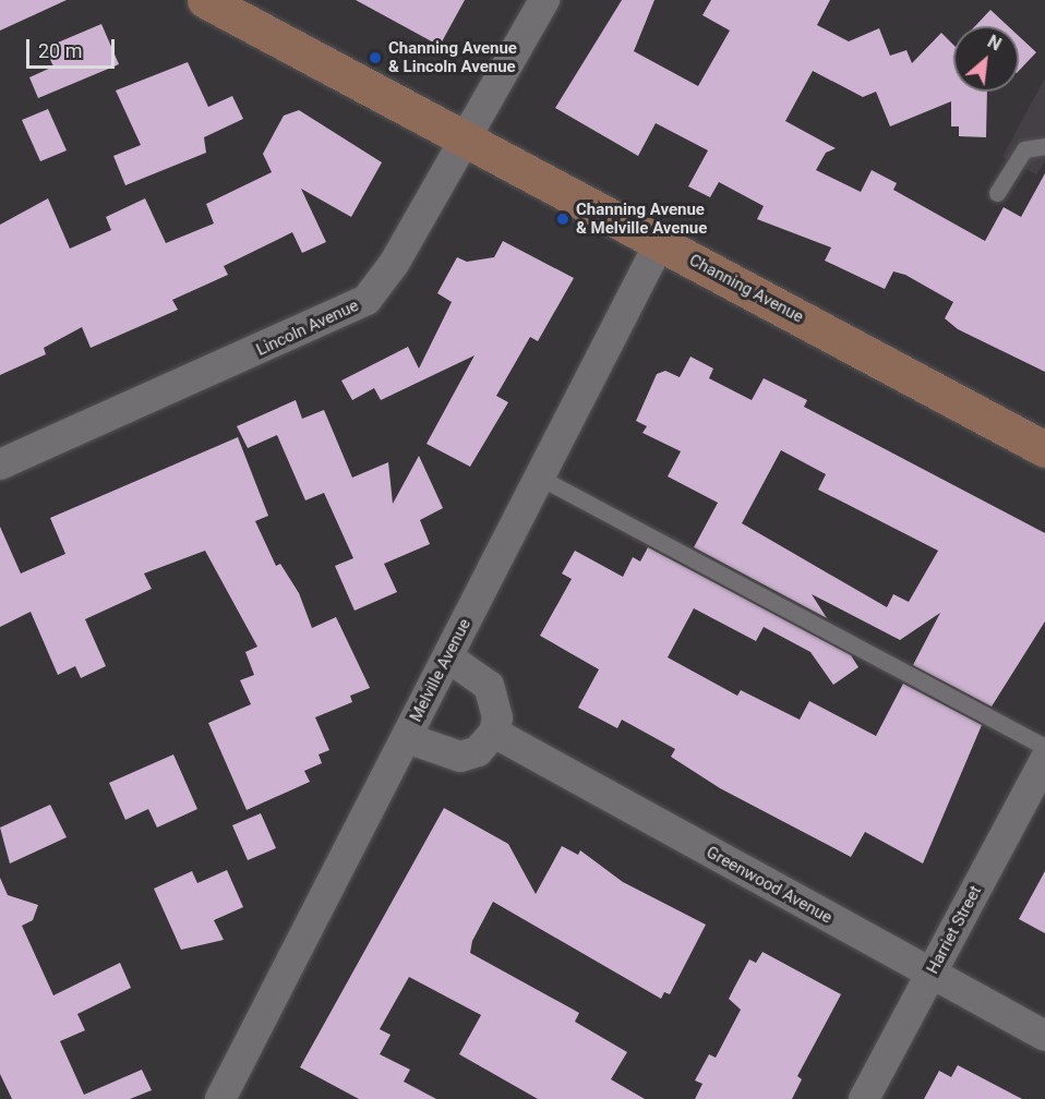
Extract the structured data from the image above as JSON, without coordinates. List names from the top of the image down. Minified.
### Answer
{"streets":{"street":["Channing Avenue","Lincoln Avenue","Melville Avenue","Greenwood Avenue","Harriet Street"]},"crossings":[["Channing Avenue","Lincoln Avenue"],["Channing Avenue","Melville Avenue"],["Greenwood Avenue","Harriet Street"]],"places":["Channing Avenue & Lincoln Avenue","Channing Avenue & Melville Avenue"],"scale_bar":"20 m","north":"top right"}
